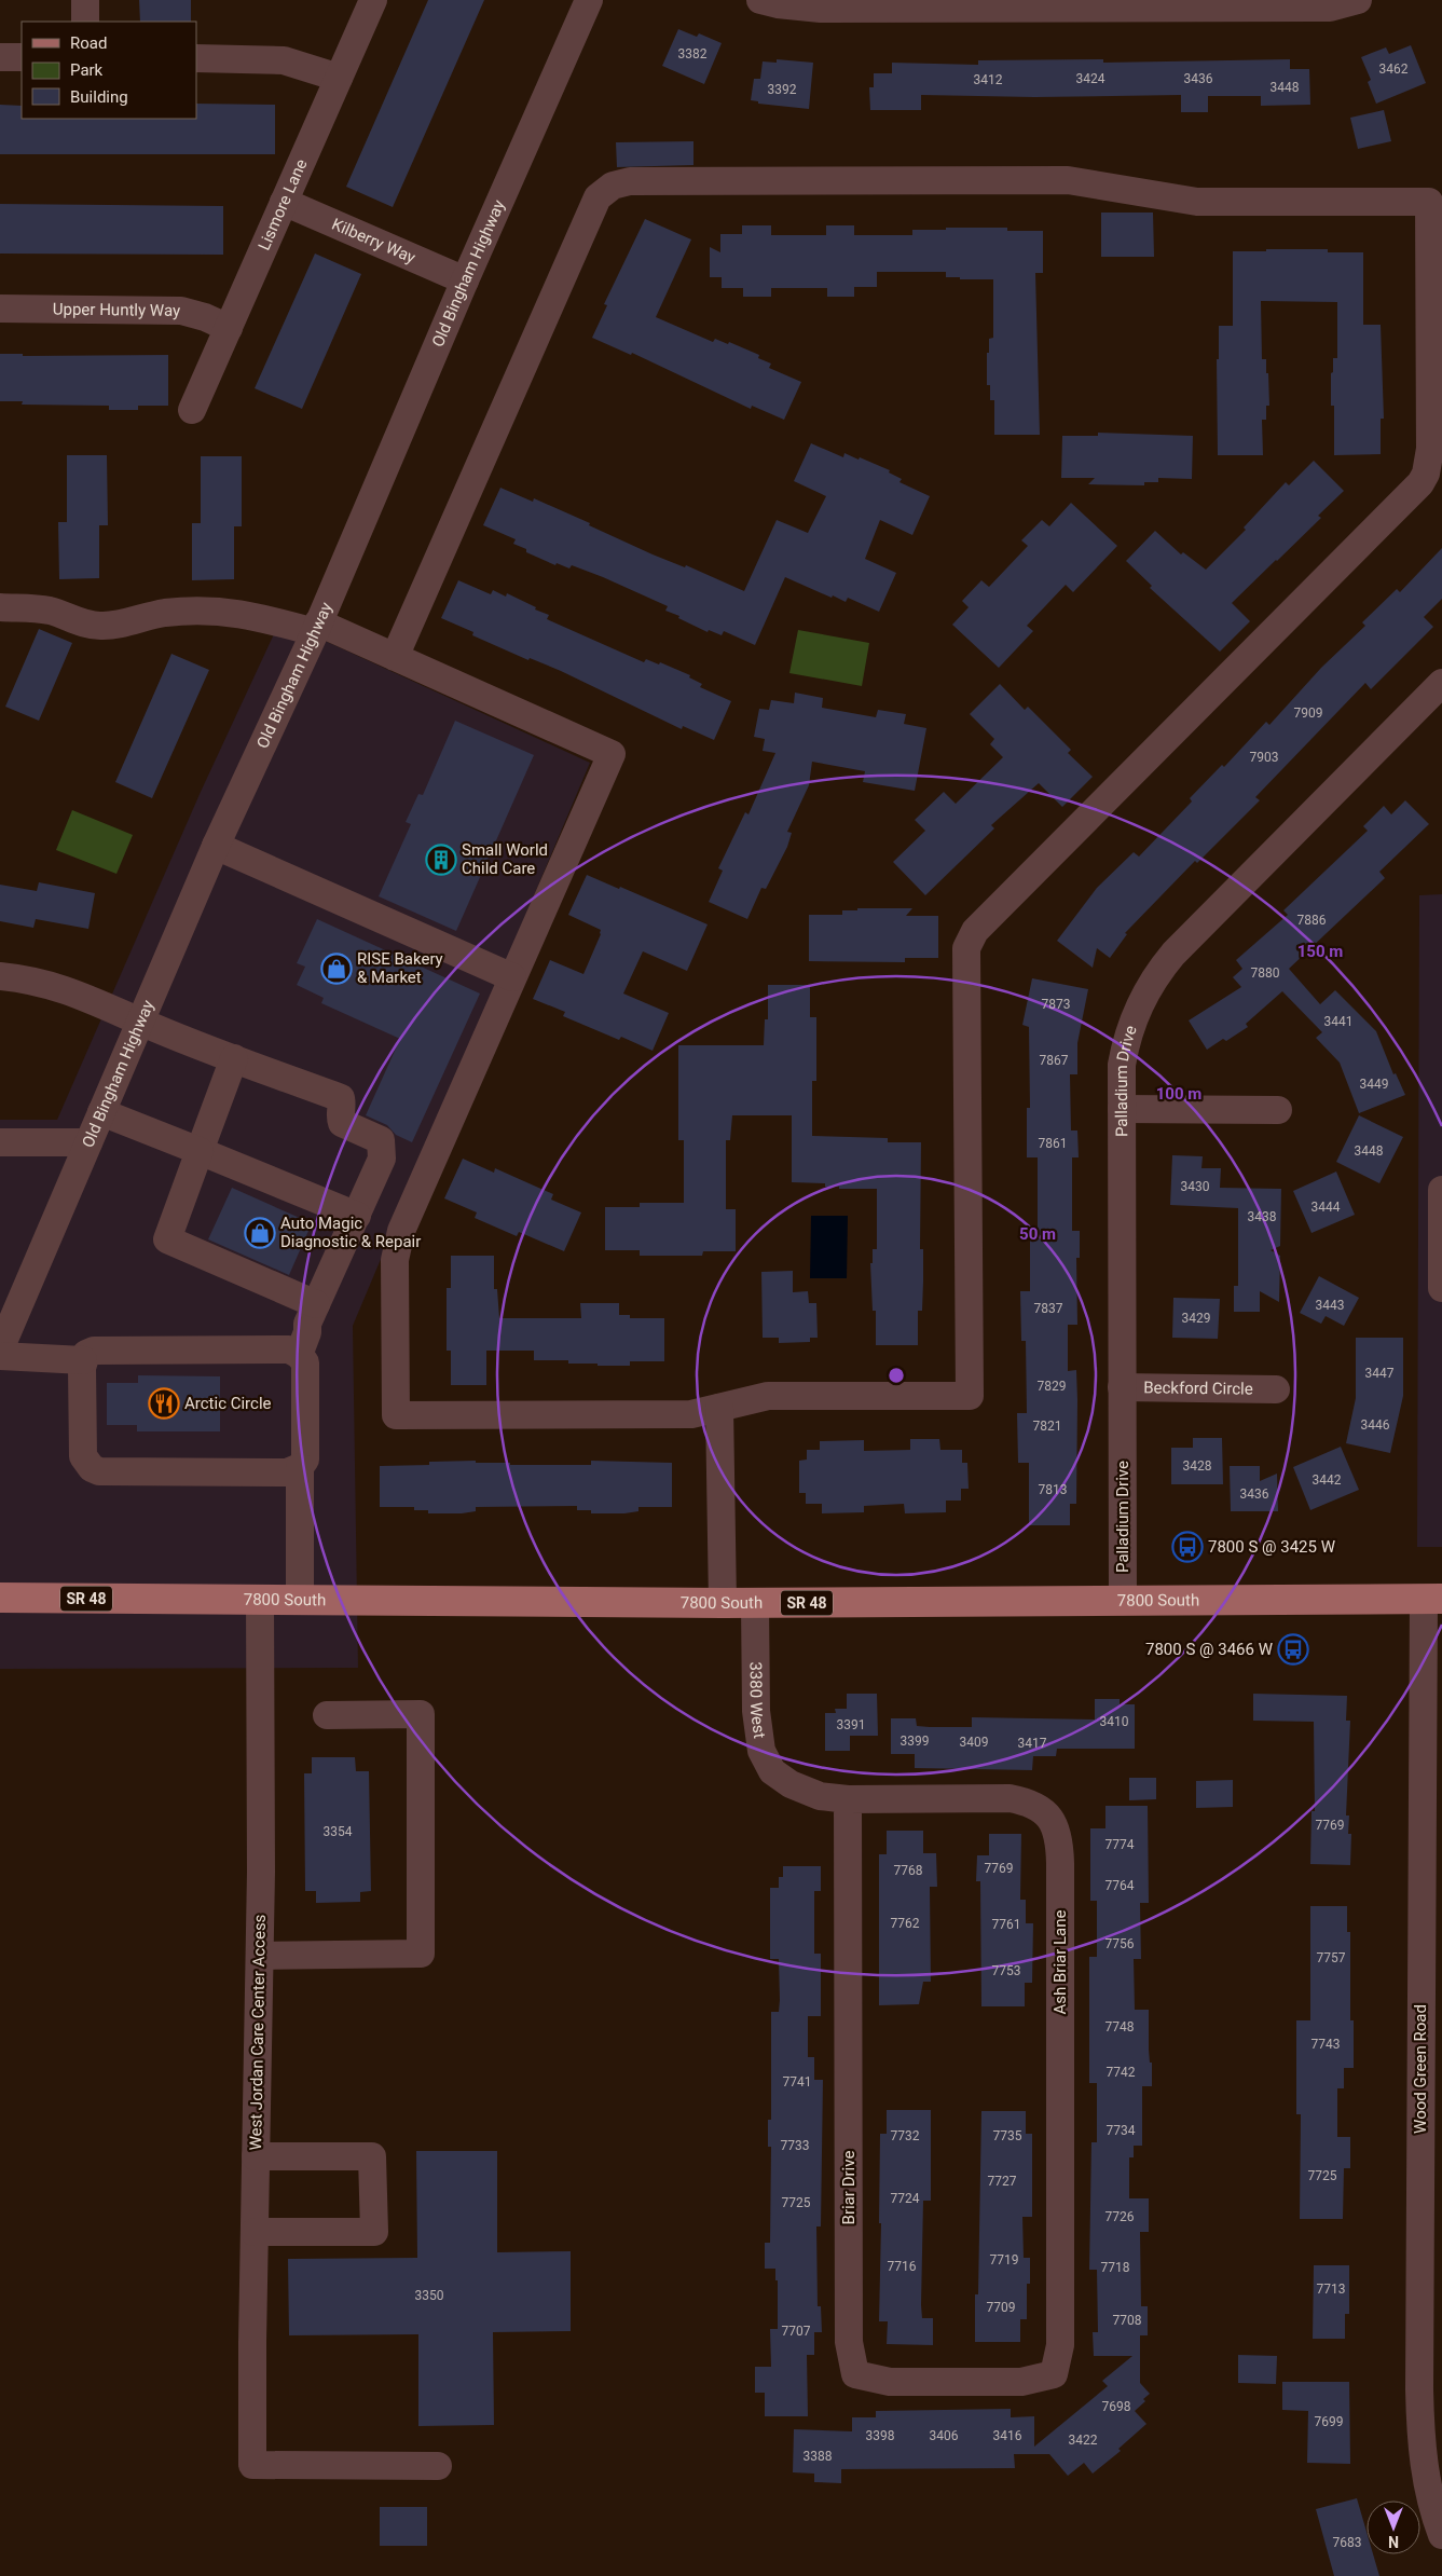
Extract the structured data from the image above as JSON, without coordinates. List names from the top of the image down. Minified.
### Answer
{"streets":{"main road":["SR 48","7800 South"],"street":["Lismore Lane","Kilberry Way","Old Bingham Highway","Upper Huntly Way","Palladium Drive","Beckford Circle","3380 West","Ash Briar Lane","West Jordan Care Center Access","Wood Green Road","Briar Drive"]},"crossings":[["Lismore Lane","Kilberry Way"],["Lismore Lane","Upper Huntly Way"],["Kilberry Way","Old Bingham Highway"],["Palladium Drive","Beckford Circle"],["Palladium Drive","7800 South"],["7800 South","3380 West"],["7800 South","West Jordan Care Center Access"],["7800 South","Wood Green Road"],["3380 West","Ash Briar Lane"],["Ash Briar Lane","Briar Drive"]],"places":{"building":["Small World Child Care"],"shop":["RISE Bakery & Market","Auto Magic Diagnostic & Repair"],"restaurant":["Arctic Circle"],"bus stop":["7800 S @ 3425 W","7800 S @ 3466 W"]},"house_numbers":["3382","3462","3424","3436","3412","3448","3392","7909","7903","7886","7880","7873","3441","7867","3449","7861","3448","3430","3444","3438","3443","7837","3429","3447","7829","3446","7821","3428","3442","7813","3436","3410","3391","3399","3409","3417","7769","3354","7774","7769","7768","7764","7762","7761","7756","7757","7753","7748","7743","7742","7741","7734","7732","7735","7733","7725","7727","7724","7725","7726","7719","7716","7718","7713","3350","7709","7708","7707","7698","7699","3398","3406","3416","3422","3388","7683"],"legend":["Road","Park","Building"],"north":"bottom","rings":["150 m","100 m","50 m"]}
